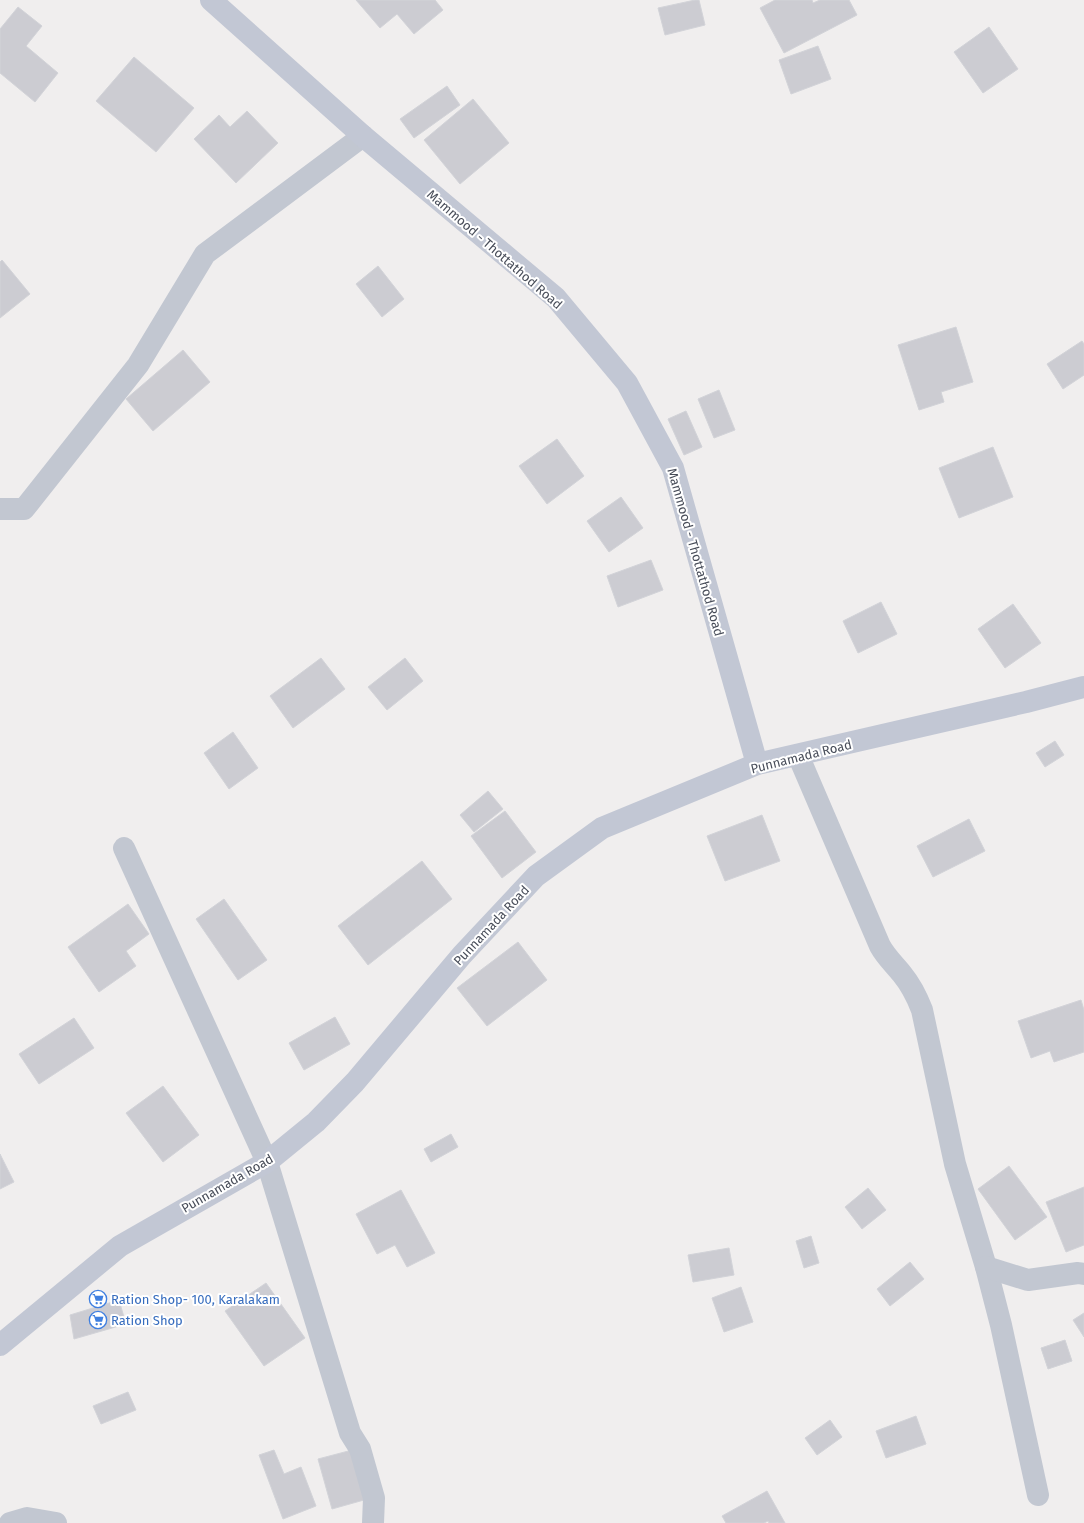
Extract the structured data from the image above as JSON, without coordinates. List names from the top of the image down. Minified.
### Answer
{"streets":{"main road":["Mammood - Thottathod Road","Punnamada Road"]},"crossings":[["Mammood - Thottathod Road","Punnamada Road"]],"places":{"supermarket":["Ration Shop- 100, Karalakam","Ration Shop"]}}
